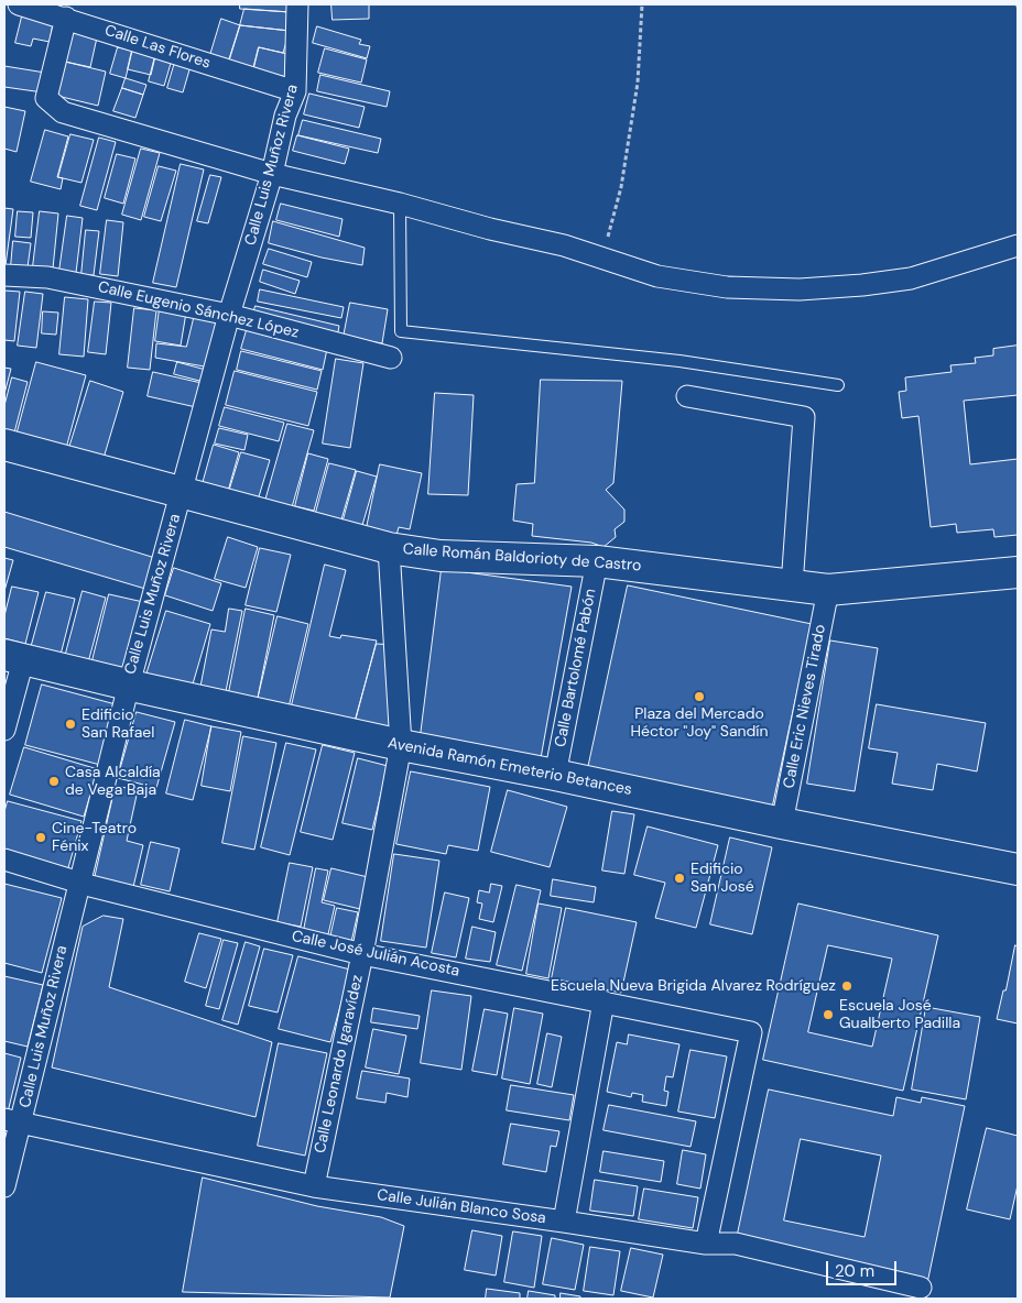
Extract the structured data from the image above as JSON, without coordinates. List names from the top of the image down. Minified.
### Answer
{"streets":{"street":["Calle Las Flores","Calle Luis Muñoz Rivera","Calle Eugenio Sánchez López","Calle Román Baldorioty de Castro","Calle Bartolomé Pabón","Calle Eric Nieves Tirado","Avenida Ramón Emeterio Betances","Calle José Julián Acosta","Calle Leonardo Igaravídez","Calle Julián Blanco Sosa"]},"crossings":[["Calle Las Flores","Calle Luis Muñoz Rivera"],["Calle Luis Muñoz Rivera","Calle Eugenio Sánchez López"],["Calle Luis Muñoz Rivera","Calle Román Baldorioty de Castro"],["Calle Luis Muñoz Rivera","Avenida Ramón Emeterio Betances"],["Calle Luis Muñoz Rivera","Calle José Julián Acosta"],["Calle Luis Muñoz Rivera","Calle Julián Blanco Sosa"],["Calle Román Baldorioty de Castro","Calle Bartolomé Pabón"],["Calle Román Baldorioty de Castro","Calle Eric Nieves Tirado"],["Calle Román Baldorioty de Castro","Calle Leonardo Igaravídez"],["Calle Bartolomé Pabón","Avenida Ramón Emeterio Betances"],["Calle Eric Nieves Tirado","Avenida Ramón Emeterio Betances"],["Avenida Ramón Emeterio Betances","Calle Leonardo Igaravídez"],["Calle José Julián Acosta","Calle Leonardo Igaravídez"],["Calle José Julián Acosta","Calle Julián Blanco Sosa"],["Calle Leonardo Igaravídez","Calle Julián Blanco Sosa"]],"places":["Plaza del Mercado Héctor \"Joy\" Sandín","Edificio San Rafael","Casa Alcaldía de Vega Baja","Cine-Teatro Fénix","Edificio San José","Escuela Nueva Brigida Alvarez Rodríguez","Escuela José Gualberto Padilla"],"scale_bar":"20 m"}
